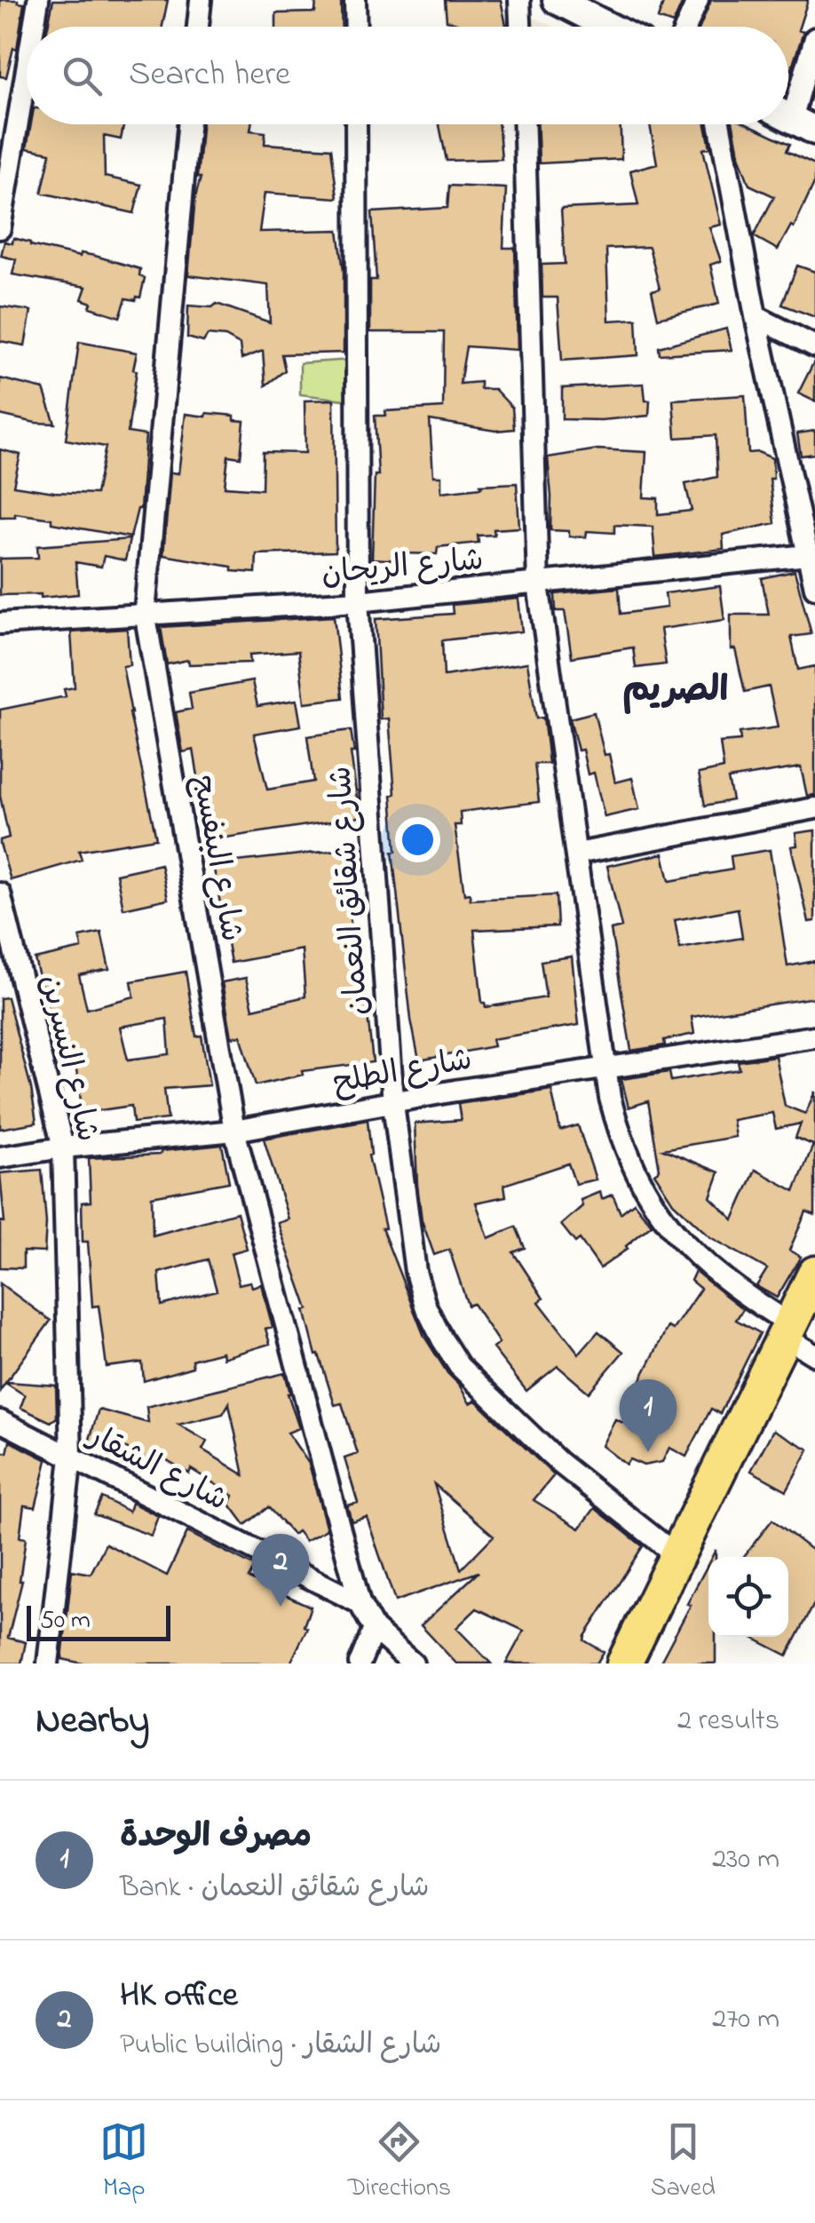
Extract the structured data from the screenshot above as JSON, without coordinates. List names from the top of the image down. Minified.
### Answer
{"streets":{"street":["شارع الريحان","شارع البنفسج","شارع شقائق النعمان","شارع النسرين","شارع الطلح","شارع الشقار"]},"crossings":[["شارع الريحان","شارع البنفسج"],["شارع الريحان","شارع شقائق النعمان"],["شارع البنفسج","شارع الطلح"],["شارع البنفسج","شارع الشقار"],["شارع شقائق النعمان","شارع الطلح"],["شارع النسرين","شارع الطلح"],["شارع النسرين","شارع الشقار"]],"districts":["الصريم"],"scale_bar":"50 m","page":{"search":"Search here","pins":["1","2"],"scale":"50 m","heading":["Nearby","2 results"],"list":[{"mark":"1","name":"مصرف الوحدة","note":"Bank · شارع شقائق النعمان","value":"230 m"},{"mark":"2","name":"HK office","note":"Public building · شارع الشقار","value":"270 m"}],"nav":["Map","Directions","Saved"]}}
